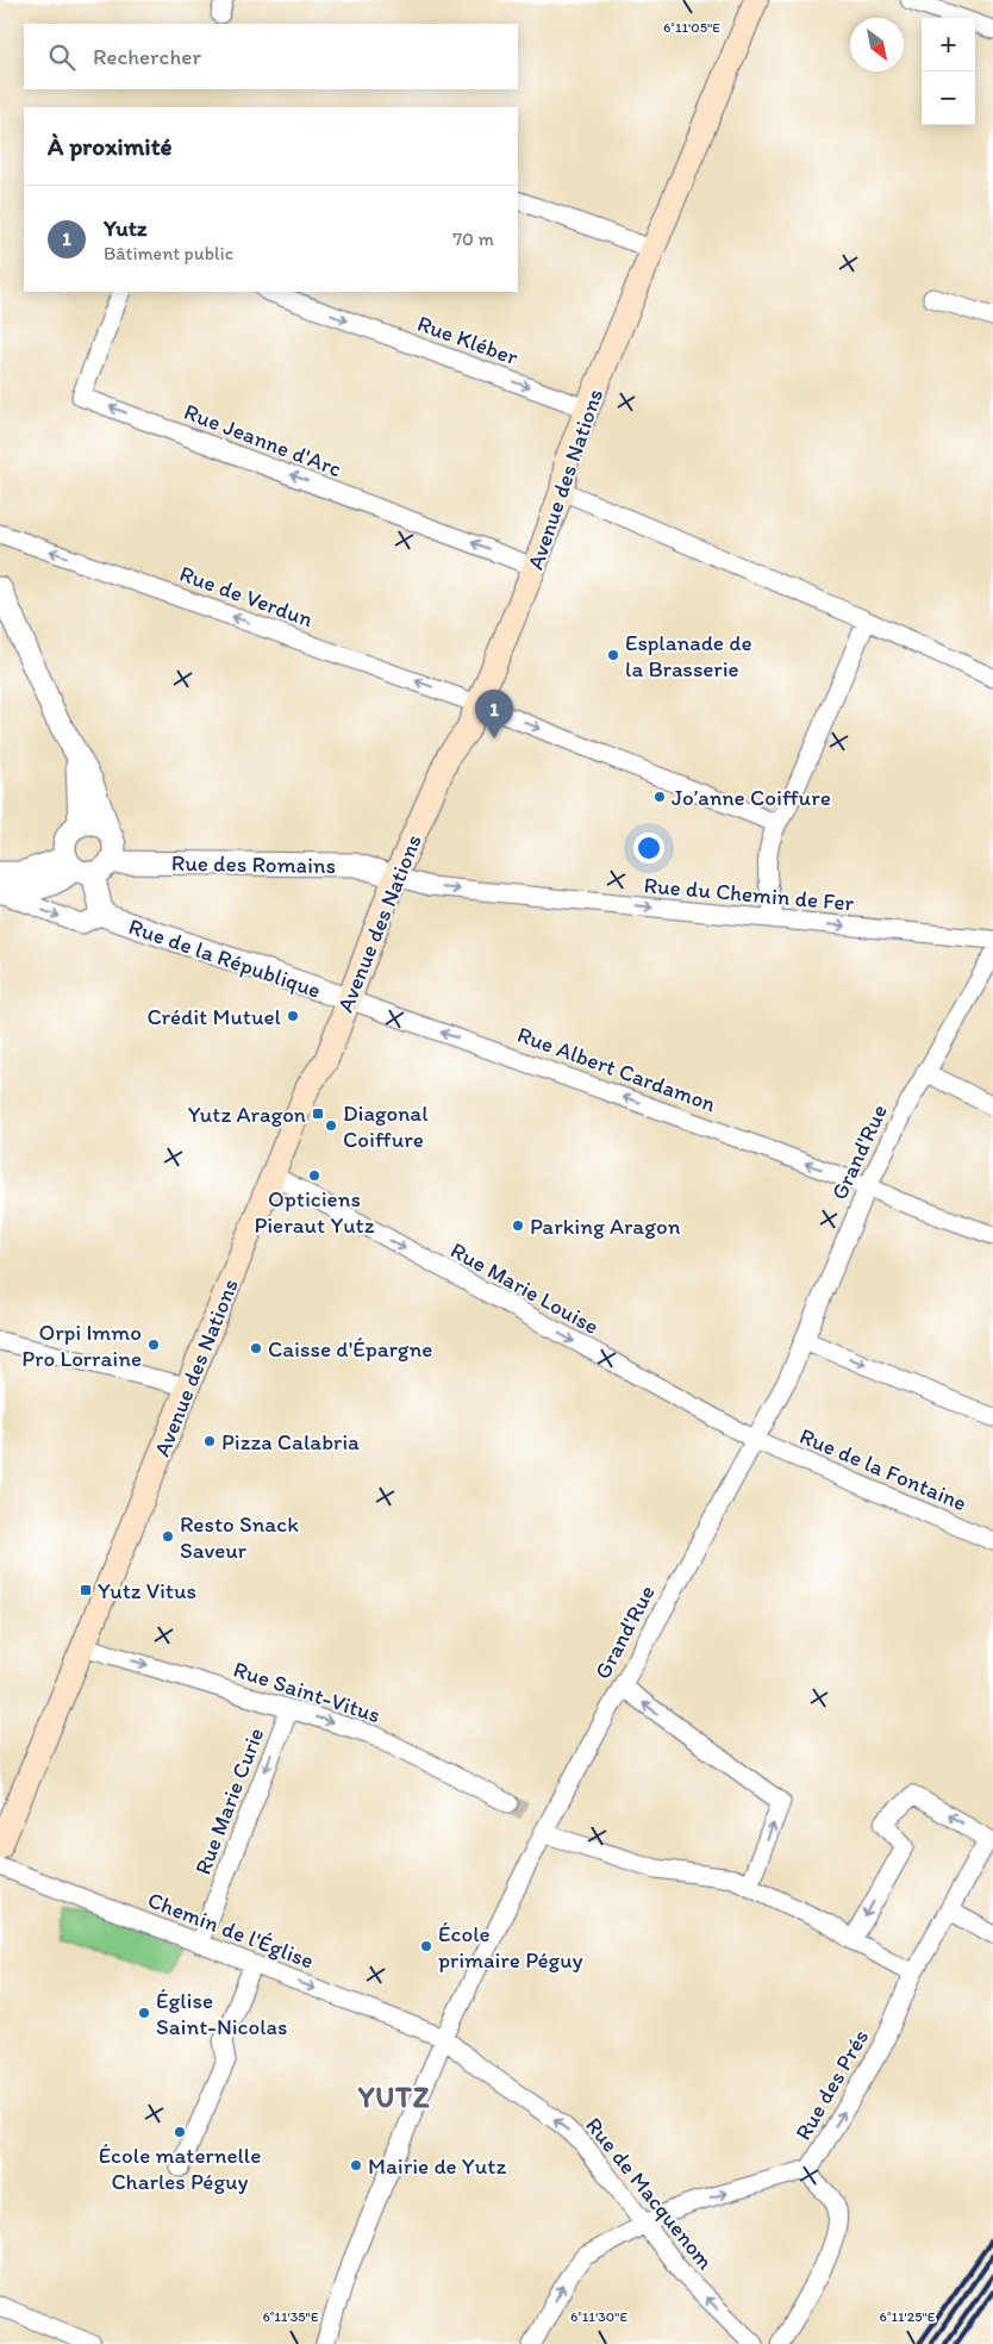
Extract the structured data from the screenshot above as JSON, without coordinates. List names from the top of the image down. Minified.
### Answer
{"streets":{"main road":["Avenue des Nations"],"street":["Rue Kléber","Rue Jeanne d'Arc","Rue de Verdun","Rue des Romains","Rue du Chemin de Fer","Rue de la République","Rue Albert Cardamon","Grand'Rue","Rue Marie Louise","Rue de la Fontaine","Rue Saint-Vitus","Rue Marie Curie","Chemin de l'Église","Rue des Prés","Rue de Macquenom"]},"crossings":[["Rue Kléber","Avenue des Nations"],["Rue Jeanne d'Arc","Avenue des Nations"],["Avenue des Nations","Rue de Verdun"],["Avenue des Nations","Rue des Romains"],["Avenue des Nations","Rue du Chemin de Fer"],["Avenue des Nations","Rue de la République"],["Avenue des Nations","Rue Albert Cardamon"],["Avenue des Nations","Rue Marie Louise"],["Avenue des Nations","Rue Saint-Vitus"],["Rue des Romains","Rue du Chemin de Fer"],["Rue des Romains","Rue de la République"],["Rue de la République","Rue Albert Cardamon"],["Rue Albert Cardamon","Grand'Rue"],["Grand'Rue","Rue Marie Louise"],["Grand'Rue","Rue de la Fontaine"],["Grand'Rue","Chemin de l'Église"],["Grand'Rue","Rue de Macquenom"],["Rue Marie Louise","Rue de la Fontaine"],["Rue Saint-Vitus","Rue Marie Curie"],["Rue Marie Curie","Chemin de l'Église"],["Chemin de l'Église","Rue de Macquenom"]],"one_way":["Rue Kléber","Rue Jeanne d'Arc","Rue de Verdun","Rue Albert Cardamon","Rue Marie Louise","Rue Saint-Vitus","Rue Marie Curie","Chemin de l'Église","Rue de Macquenom"],"districts":["YUTZ"],"places":{"other":["Esplanade de la Brasserie","Jo’anne Coiffure","Crédit Mutuel","Diagonal Coiffure","Opticiens Pieraut Yutz","Parking Aragon","Orpi Immo Pro Lorraine","Caisse d'Épargne","Pizza Calabria","Resto Snack Saveur","École primaire Péguy","Église Saint-Nicolas","École maternelle Charles Péguy","Mairie de Yutz"],"transit":["Yutz Aragon","Yutz Vitus"]},"north":"bottom right","page":{"map_buttons":["+","−"],"search":"Rechercher","heading":"À proximité","list":[{"mark":"1","name":"Yutz","note":"Bâtiment public","value":"70 m"}],"pins":"1"},"coordinates":["6°11'05\"E","6°11'35\"E","6°11'30\"E","6°11'25\"E"]}
